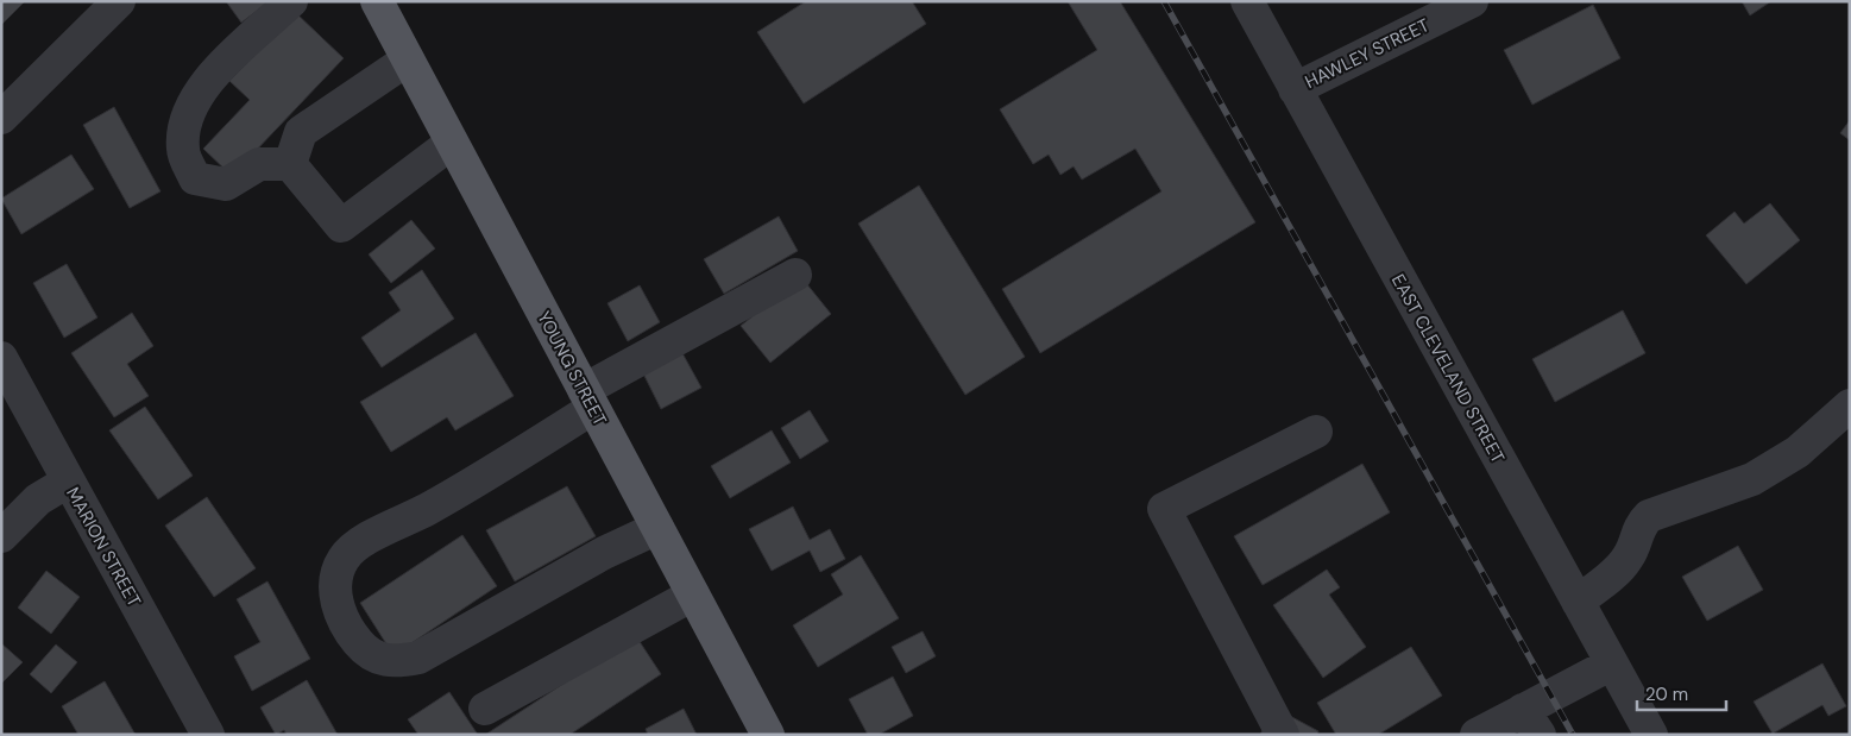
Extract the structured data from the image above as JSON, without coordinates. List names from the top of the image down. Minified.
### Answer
{"streets":{"main road":["YOUNG STREET"],"street":["HAWLEY STREET","EAST CLEVELAND STREET","MARION STREET"]},"crossings":[["HAWLEY STREET","EAST CLEVELAND STREET"]],"scale_bar":"20 m"}
